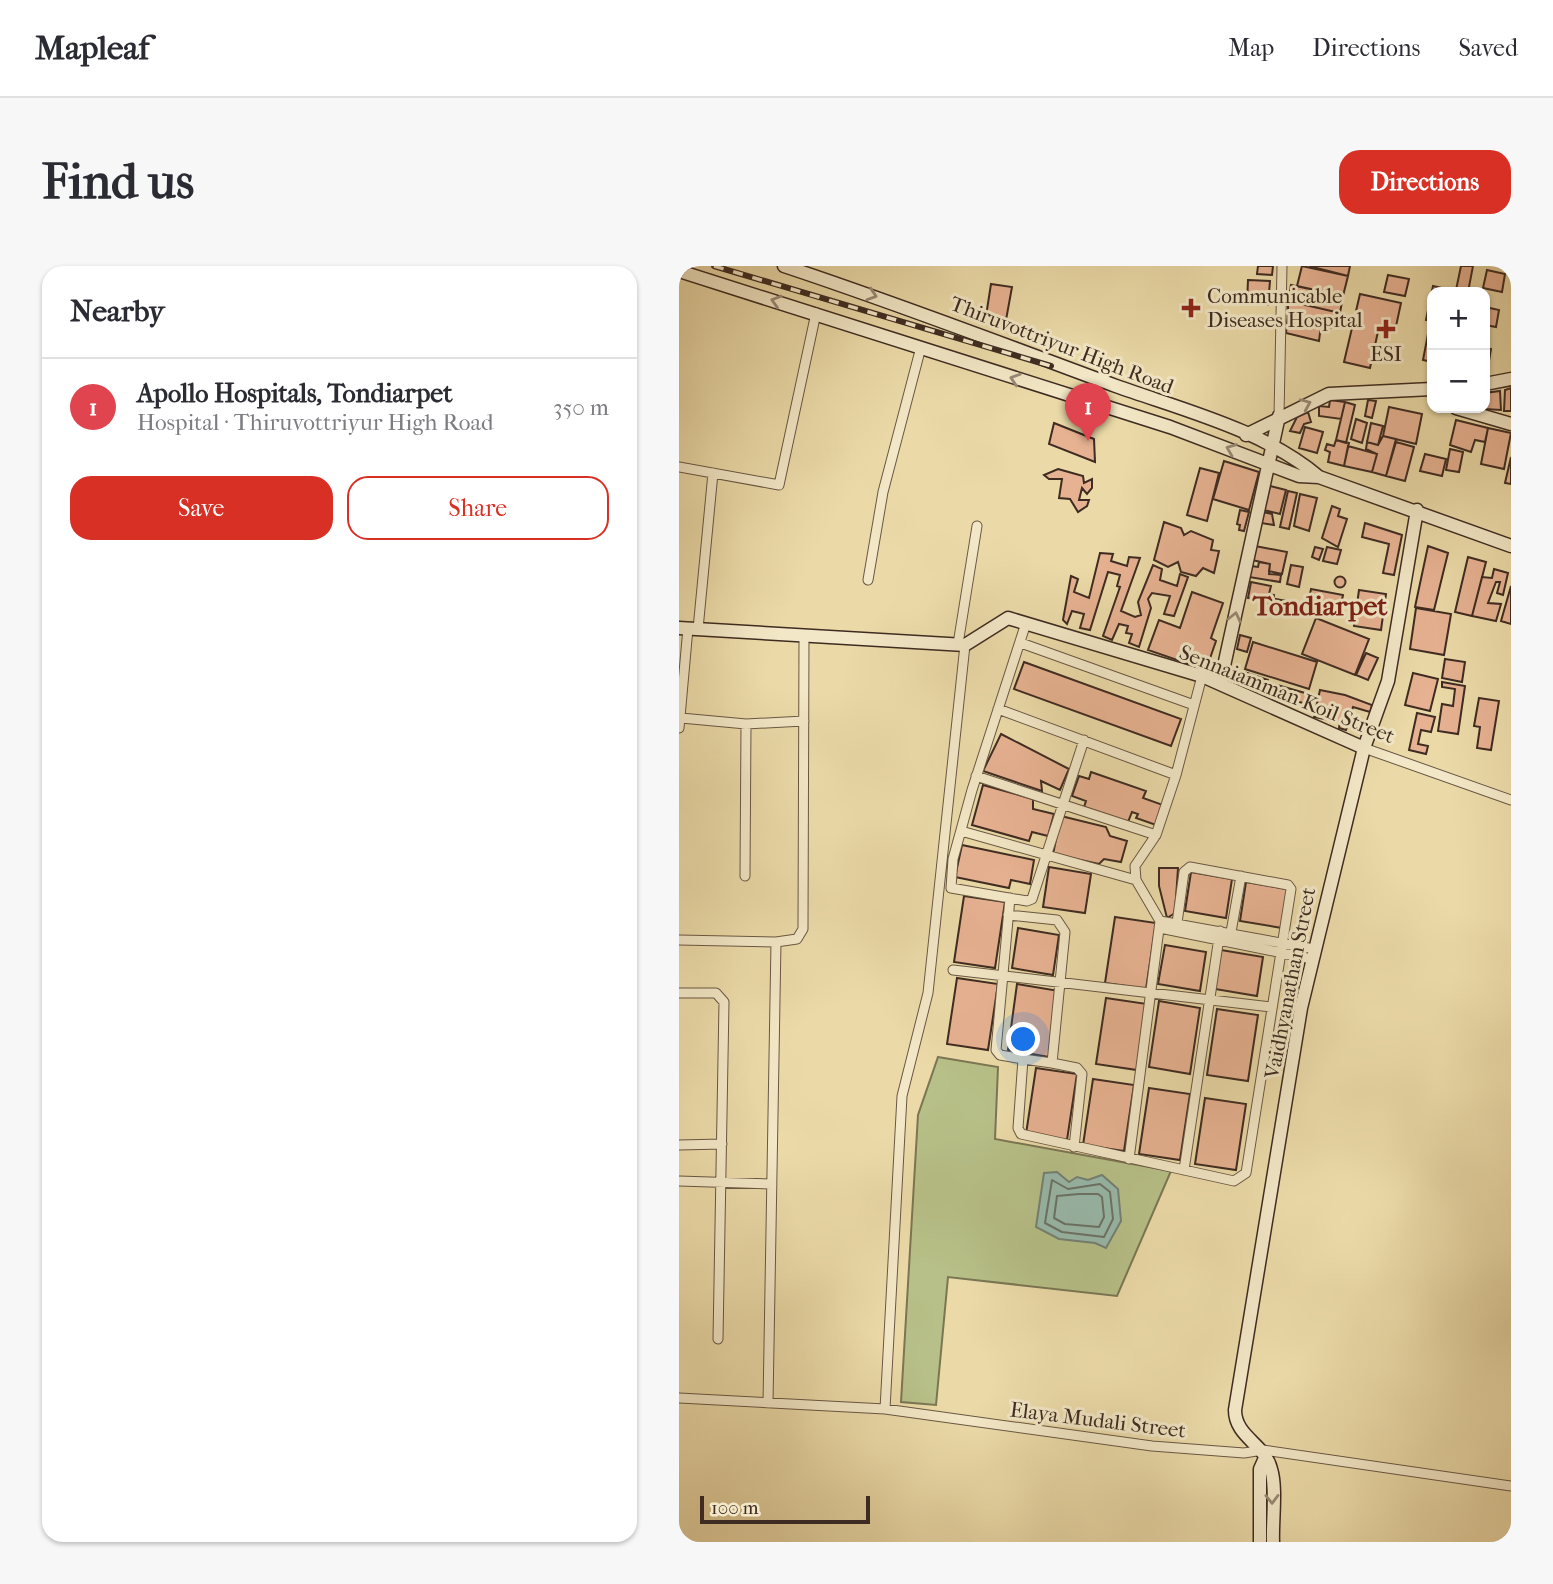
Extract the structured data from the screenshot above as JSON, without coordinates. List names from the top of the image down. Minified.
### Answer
{"streets":{"main road":["Thiruvottriyur High Road","Sennaiamman Koil Street","Vaidhyanathan Street"],"street":["Elaya Mudali Street"]},"crossings":[["Thiruvottriyur High Road","Vaidhyanathan Street"],["Sennaiamman Koil Street","Vaidhyanathan Street"],["Vaidhyanathan Street","Elaya Mudali Street"]],"districts":["Tondiarpet"],"places":{"health":["Communicable Diseases Hospital","ESI"]},"scale_bar":"100 m","page":{"header":"Mapleaf","nav":["Map","Directions","Saved"],"buttons":["Directions",["Save","Share"]],"title":"Find us","heading":"Nearby","map_buttons":["+","−"],"list":[{"mark":"1","name":"Apollo Hospitals, Tondiarpet","note":"Hospital · Thiruvottriyur High Road","value":"350 m"}],"pins":"1","scale":"100 m"}}
